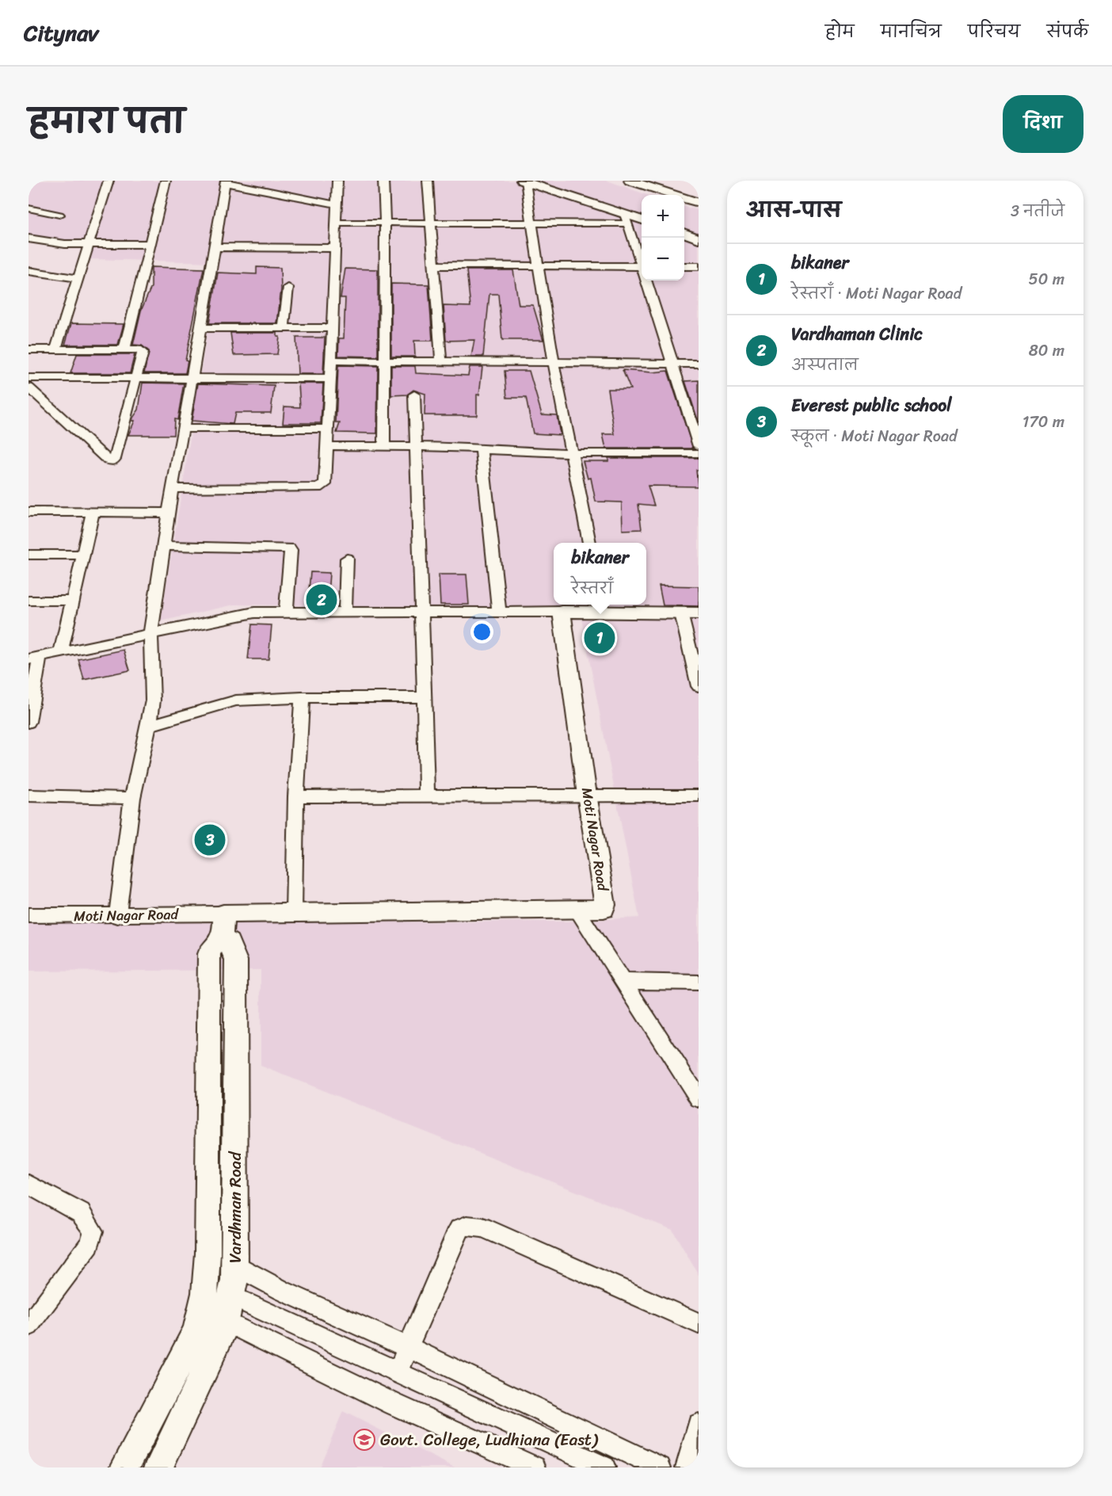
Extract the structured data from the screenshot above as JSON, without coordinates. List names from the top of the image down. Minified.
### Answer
{"streets":{"street":["Moti Nagar Road","Vardhman Road"]},"crossings":[["Moti Nagar Road","Vardhman Road"]],"places":{"school or university":["Govt. College, Ludhiana (East)"]},"page":{"header":"Citynav","nav":["होम","मानचित्र","परिचय","संपर्क"],"title":"हमारा पता","buttons":"दिशा","heading":["आस-पास","3 नतीजे"],"map_buttons":["+","−"],"list":[{"mark":"1","name":"bikaner","note":"रेस्तराँ · Moti Nagar Road","value":"50 m"},{"mark":"2","name":"Vardhaman Clinic","note":"अस्पताल","value":"80 m"},{"mark":"3","name":"Everest public school","note":"स्कूल · Moti Nagar Road","value":"170 m"}],"popup":["bikaner","रेस्तराँ"],"pins":["2","1","3"]}}
